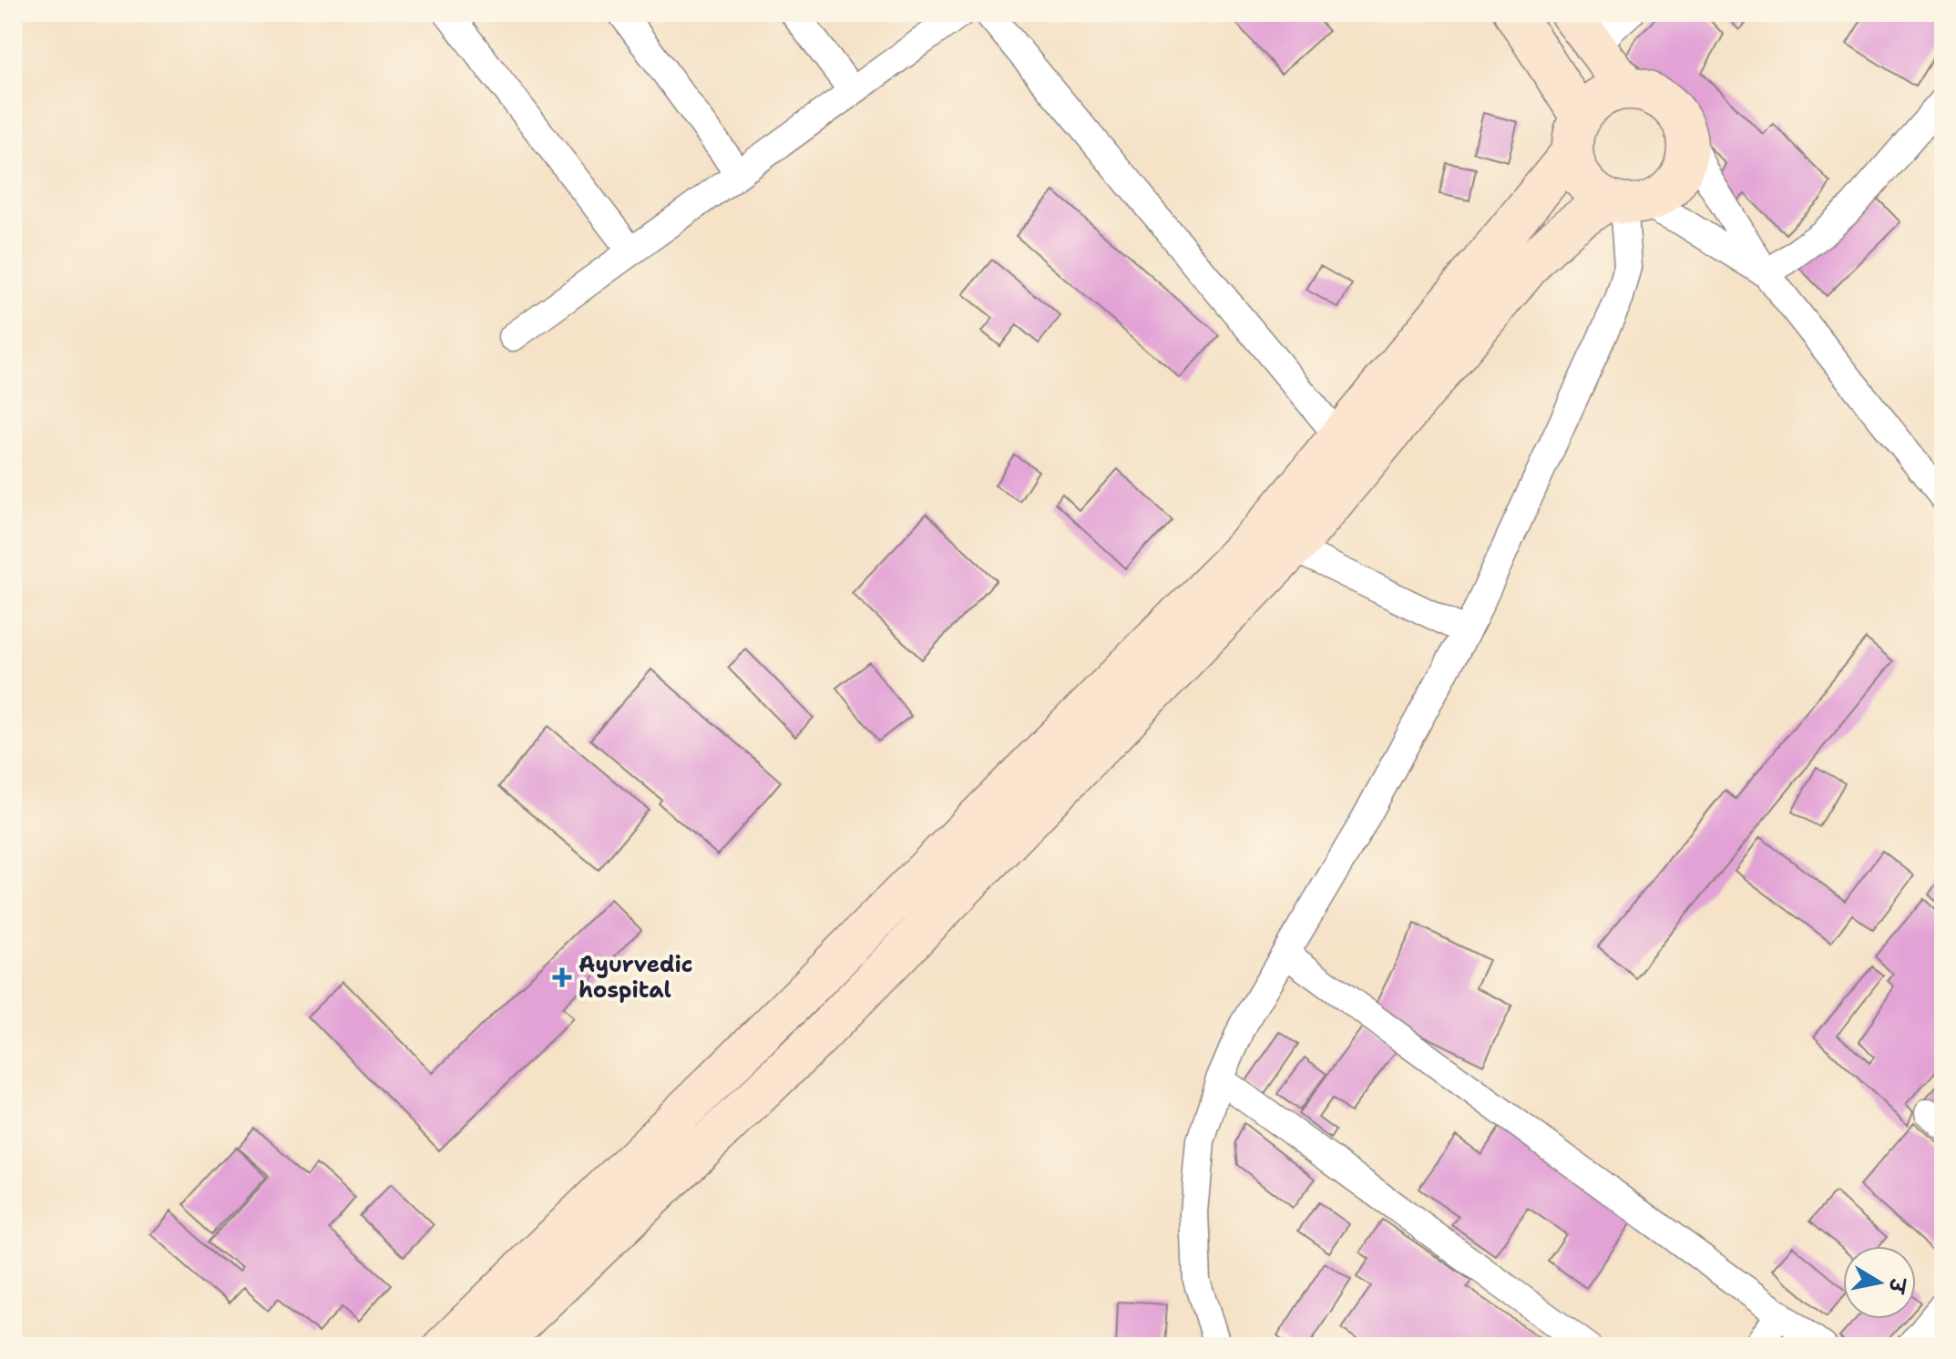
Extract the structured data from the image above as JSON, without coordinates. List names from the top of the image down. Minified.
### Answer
{"places":{"health":["Ayurvedic hospital"]},"north":"right"}
